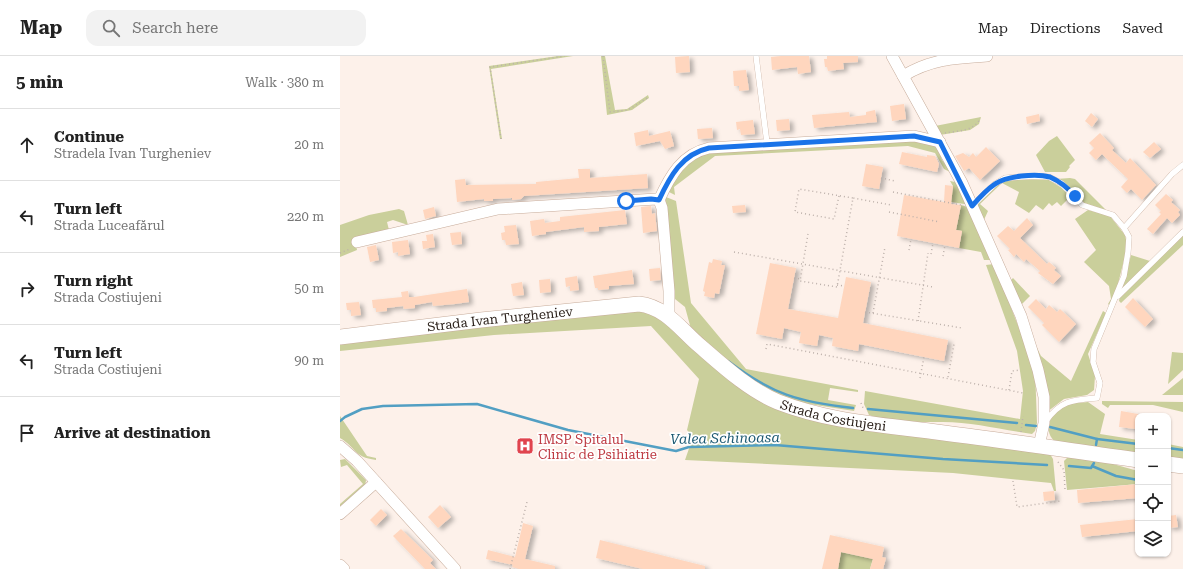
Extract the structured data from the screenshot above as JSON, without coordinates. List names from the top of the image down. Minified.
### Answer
{"streets":{"street":["Strada Ivan Turgheniev","Strada Costiujeni"]},"crossings":[["Strada Ivan Turgheniev","Strada Costiujeni"]],"water":["Valea Schinoasa"],"places":{"hospital":["IMSP Spitalul Clinic de Psihiatrie"]},"page":{"header":"Map","search":"Search here","nav":["Map","Directions","Saved"],"heading":["5 min","Walk · 380 m"],"list":[["Continue","Stradela Ivan Turgheniev","20 m"],["Turn left","Strada Luceafărul","220 m"],["Turn right","Strada Costiujeni","50 m"],["Turn left","Strada Costiujeni","90 m"],"Arrive at destination"],"map_buttons":["+","−"]}}
